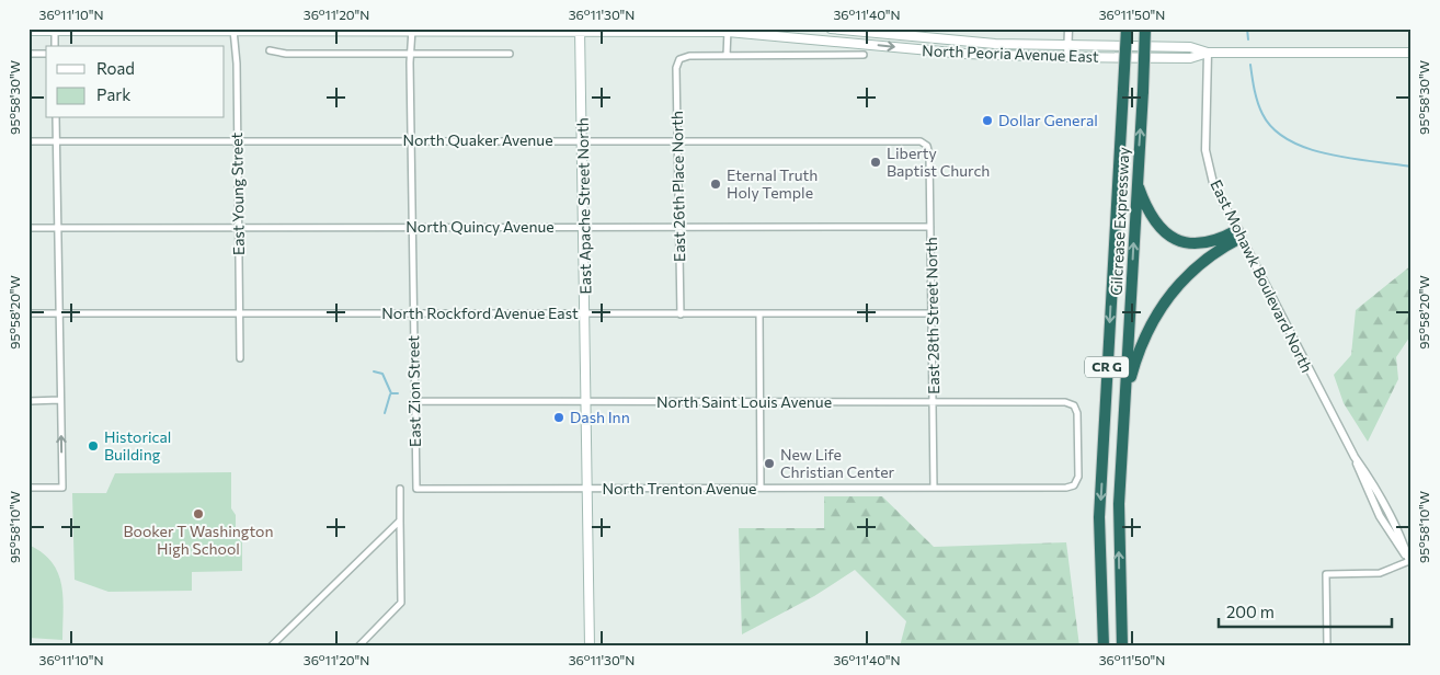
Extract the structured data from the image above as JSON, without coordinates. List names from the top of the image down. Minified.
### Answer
{"streets":{"highway":["Gilcrease Expressway","CR G"],"main road":["North Peoria Avenue East","East Apache Street North"],"street":["North Quaker Avenue","East 26th Place North","East Young Street","North Quincy Avenue","East Mohawk Boulevard North","North Rockford Avenue East","East 28th Street North","East Zion Street","North Saint Louis Avenue","North Trenton Avenue"]},"crossings":[["North Peoria Avenue East","East Young Street"],["North Peoria Avenue East","East Apache Street North"],["North Peoria Avenue East","East Mohawk Boulevard North"],["North Peoria Avenue East","East Zion Street"],["North Quaker Avenue","East 26th Place North"],["North Quaker Avenue","East Young Street"],["North Quaker Avenue","East Apache Street North"],["North Quaker Avenue","East 28th Street North"],["North Quaker Avenue","East Zion Street"],["East 26th Place North","North Quincy Avenue"],["East 26th Place North","North Rockford Avenue East"],["East Young Street","North Quincy Avenue"],["East Young Street","North Rockford Avenue East"],["East Apache Street North","North Quincy Avenue"],["East Apache Street North","North Rockford Avenue East"],["East Apache Street North","North Saint Louis Avenue"],["East Apache Street North","North Trenton Avenue"],["North Quincy Avenue","East 28th Street North"],["North Quincy Avenue","East Zion Street"],["North Rockford Avenue East","East 28th Street North"],["North Rockford Avenue East","East Zion Street"],["East 28th Street North","North Saint Louis Avenue"],["East 28th Street North","North Trenton Avenue"],["East Zion Street","North Saint Louis Avenue"],["East Zion Street","North Trenton Avenue"],["North Saint Louis Avenue","North Trenton Avenue"]],"places":["Dollar General","Liberty Baptist Church","Eternal Truth Holy Temple","Dash Inn","Historical Building","New Life Christian Center","Booker T Washington High School"],"legend":["Road","Park"],"scale_bar":"200 m","coordinates":["36°11'10\"N","36°11'20\"N","36°11'30\"N","36°11'40\"N","36°11'50\"N","95°58'30\"W","95°58'20\"W","95°58'10\"W"]}
